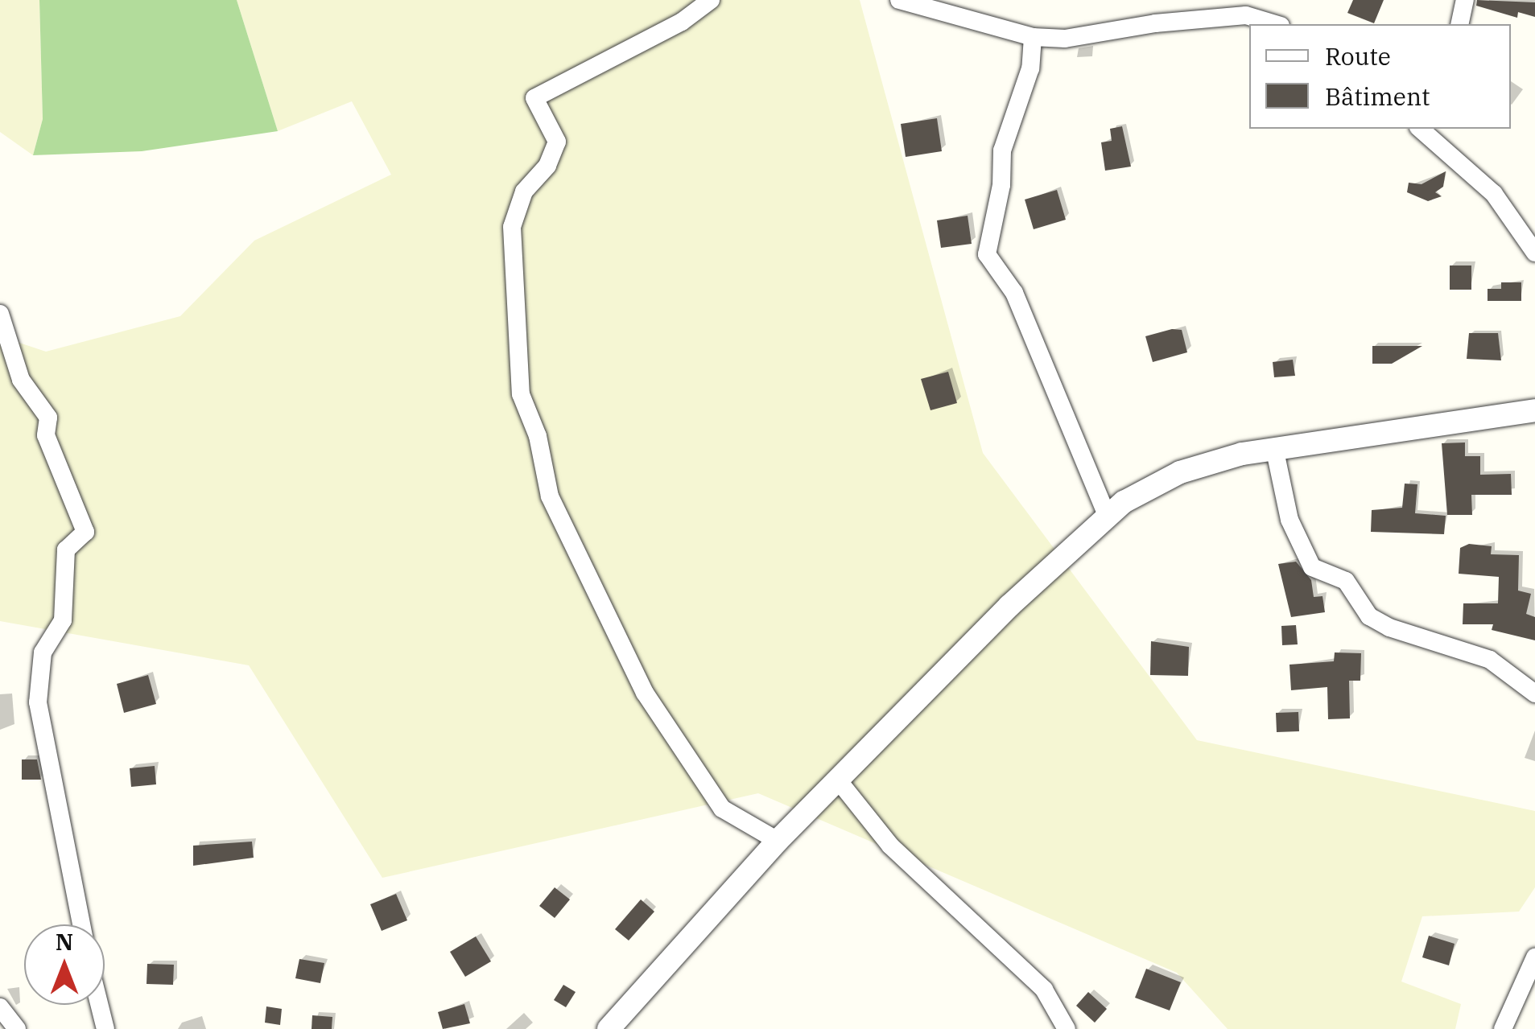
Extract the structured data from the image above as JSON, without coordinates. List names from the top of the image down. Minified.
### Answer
{"legend":["Route","Bâtiment"],"north":"top"}
